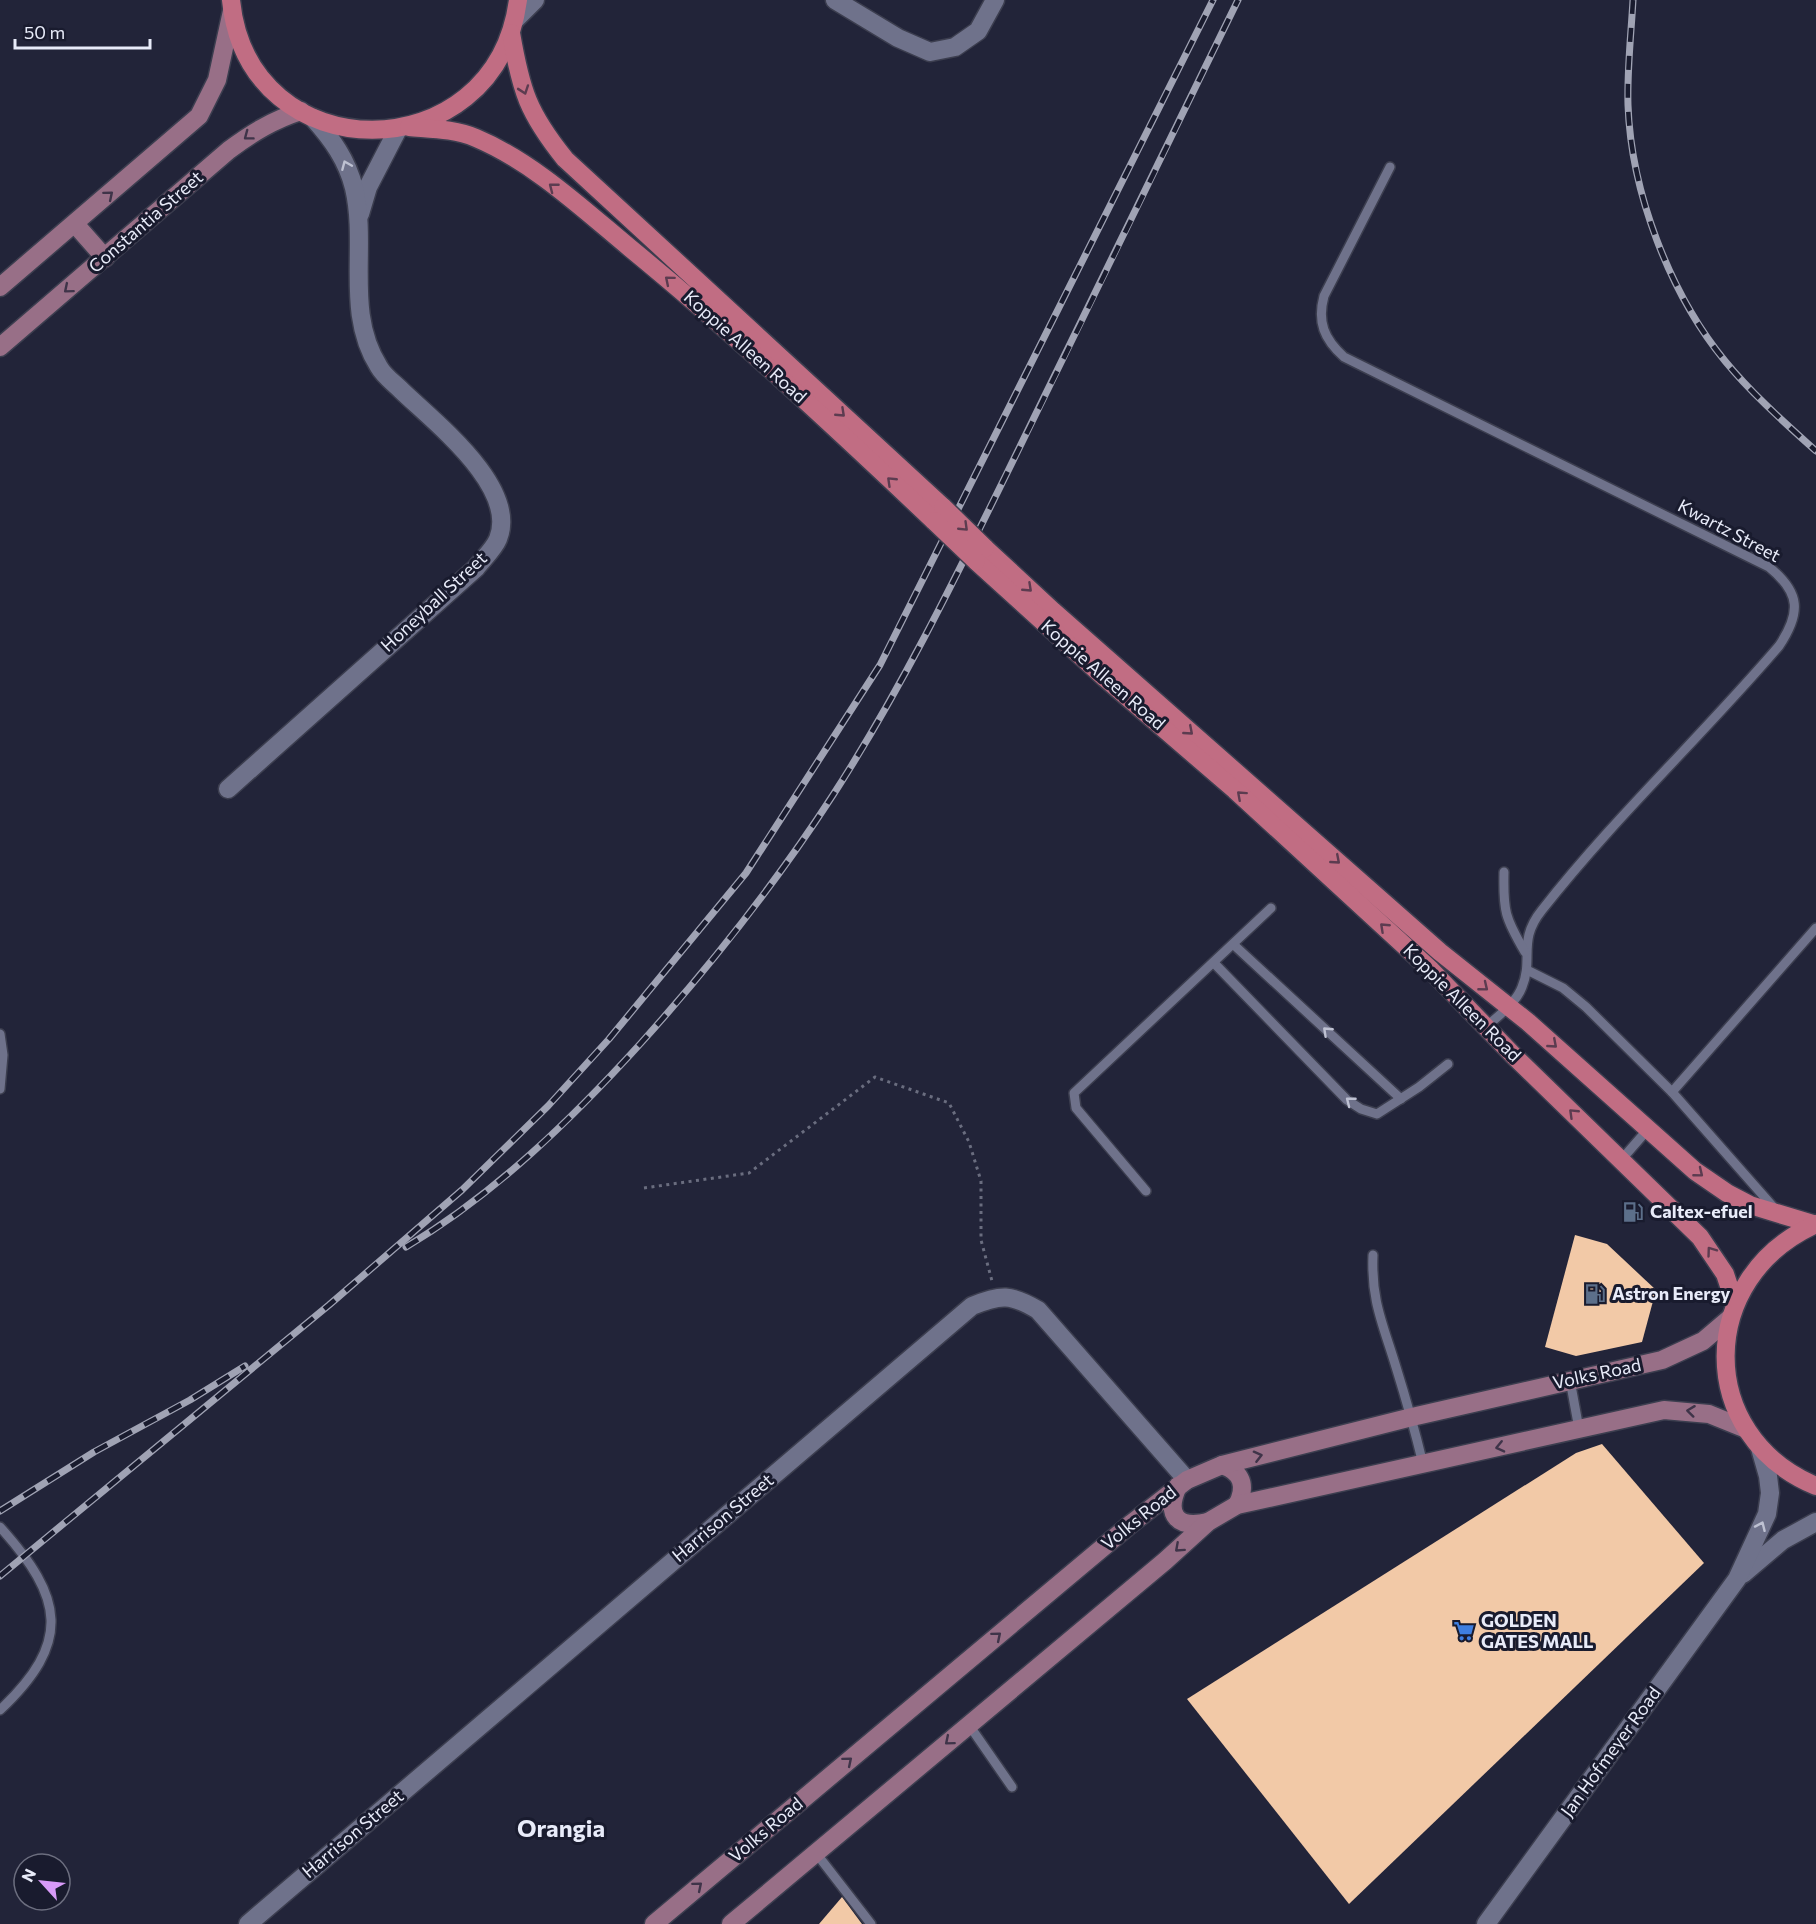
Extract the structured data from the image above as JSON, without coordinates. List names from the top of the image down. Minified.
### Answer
{"streets":{"main road":["Koppie Alleen Road"],"street":["Constantia Street","Honeyball Street","Volks Road","Harrison Street","Jan Hofmeyer Road"],"lane":["Kwartz Street"]},"crossings":[["Constantia Street","Koppie Alleen Road"],["Constantia Street","Honeyball Street"],["Koppie Alleen Road","Kwartz Street"],["Koppie Alleen Road","Honeyball Street"],["Koppie Alleen Road","Volks Road"]],"districts":["Orangia"],"places":{"fuel station":["Caltex-efuel","Astron Energy"],"supermarket":["GOLDEN GATES MALL"]},"scale_bar":"50 m","north":"top left"}
